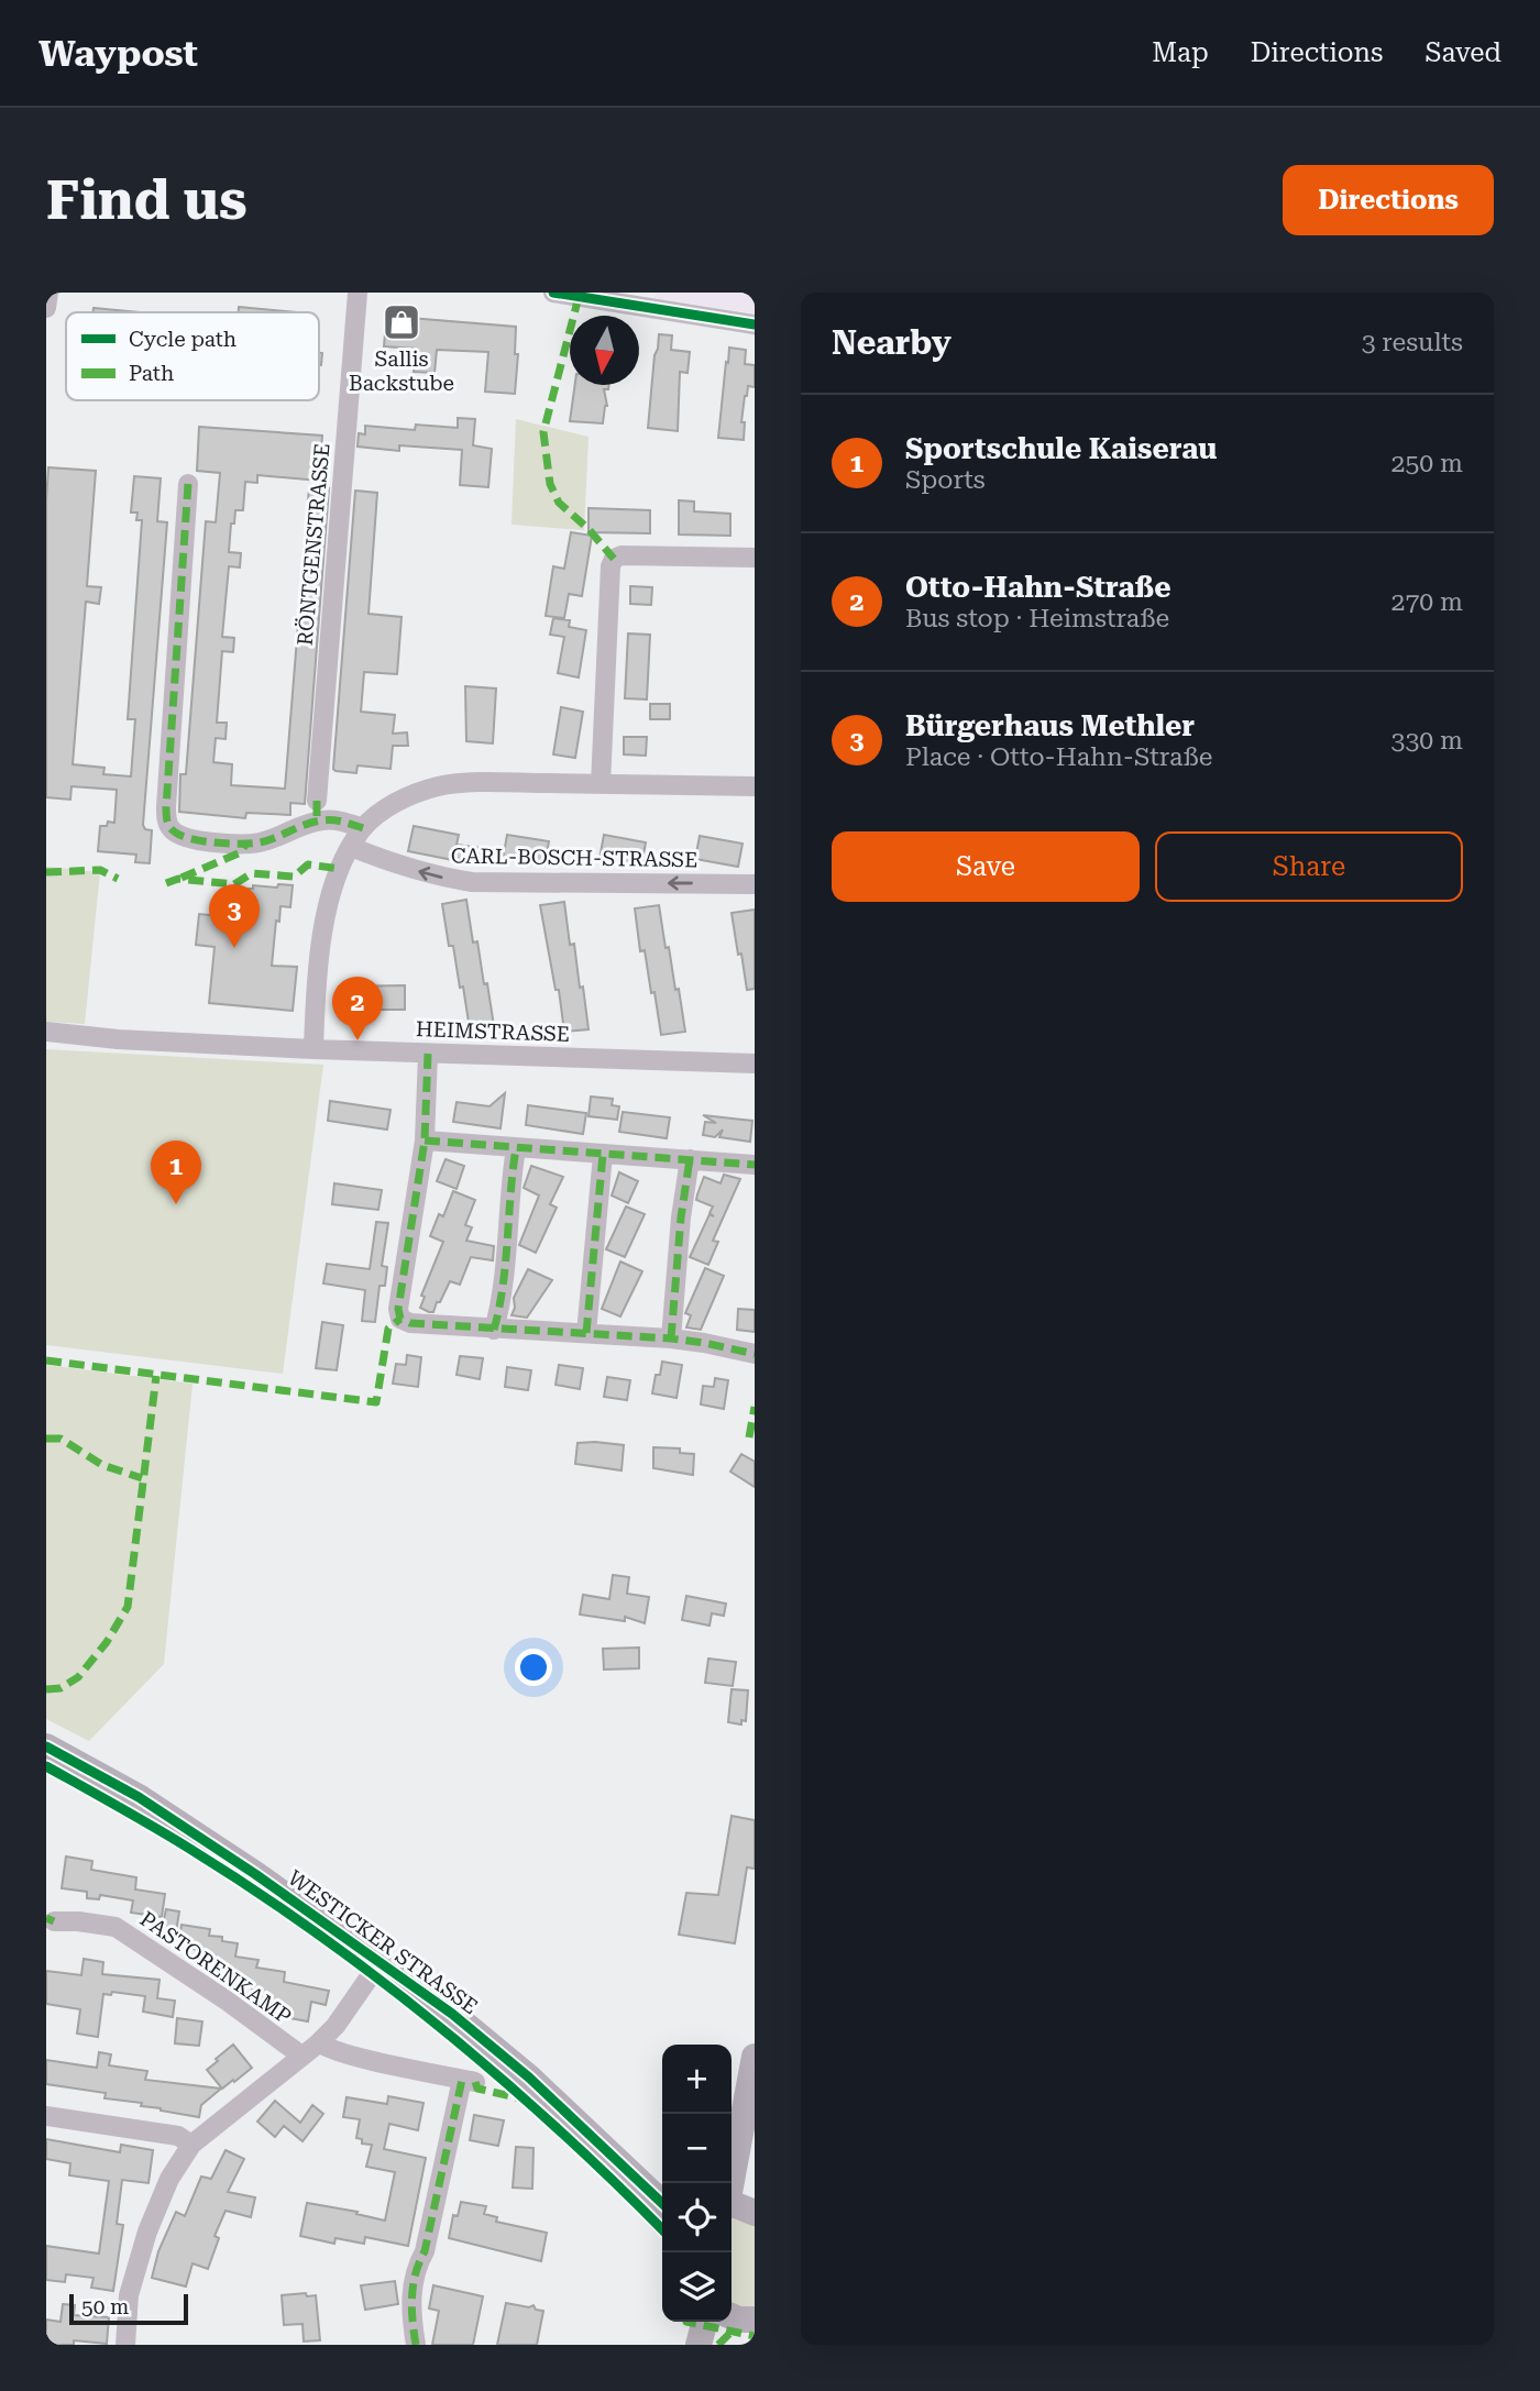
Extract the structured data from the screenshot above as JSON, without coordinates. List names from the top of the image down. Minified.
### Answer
{"streets":{"street":["RÖNTGENSTRASSE","CARL-BOSCH-STRASSE","HEIMSTRASSE","WESTICKER STRASSE","PASTORENKAMP"]},"places":{"shop":["Sallis Backstube"]},"legend":["Cycle path","Path"],"scale_bar":"50 m","north":"bottom","page":{"header":"Waypost","nav":["Map","Directions","Saved"],"buttons":["Directions",["Save","Share"]],"title":"Find us","heading":["Nearby","3 results"],"list":[{"mark":"1","name":"Sportschule Kaiserau","note":"Sports","value":"250 m"},{"mark":"2","name":"Otto-Hahn-Straße","note":"Bus stop · Heimstraße","value":"270 m"},{"mark":"3","name":"Bürgerhaus Methler","note":"Place · Otto-Hahn-Straße","value":"330 m"}],"pins":["3","2","1"],"map_buttons":["+","−"],"scale":"50 m"}}
